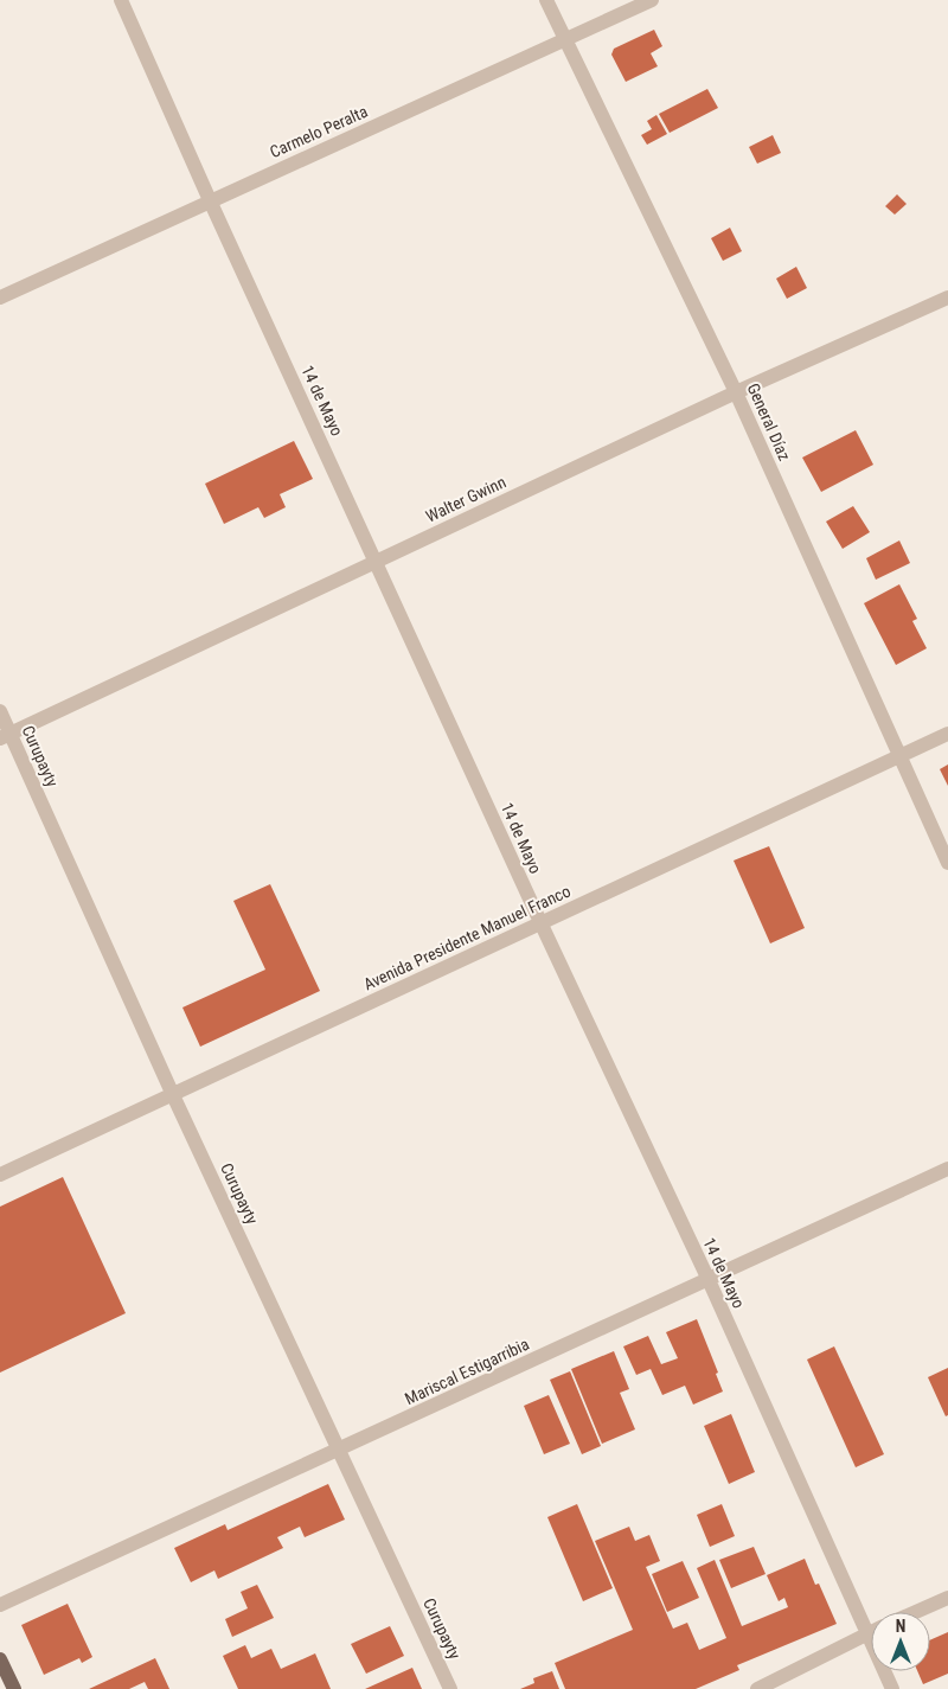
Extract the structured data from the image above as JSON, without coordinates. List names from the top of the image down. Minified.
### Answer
{"streets":{"street":["Carmelo Peralta","14 de Mayo","General Díaz","Walter Gwinn","Curupayty","Avenida Presidente Manuel Franco","Mariscal Estigarribia"]},"crossings":[["Carmelo Peralta","14 de Mayo"],["Carmelo Peralta","General Díaz"],["14 de Mayo","Walter Gwinn"],["14 de Mayo","Avenida Presidente Manuel Franco"],["14 de Mayo","Mariscal Estigarribia"],["General Díaz","Walter Gwinn"],["General Díaz","Avenida Presidente Manuel Franco"],["Walter Gwinn","Curupayty"],["Curupayty","Avenida Presidente Manuel Franco"],["Curupayty","Mariscal Estigarribia"]],"north":"top"}
